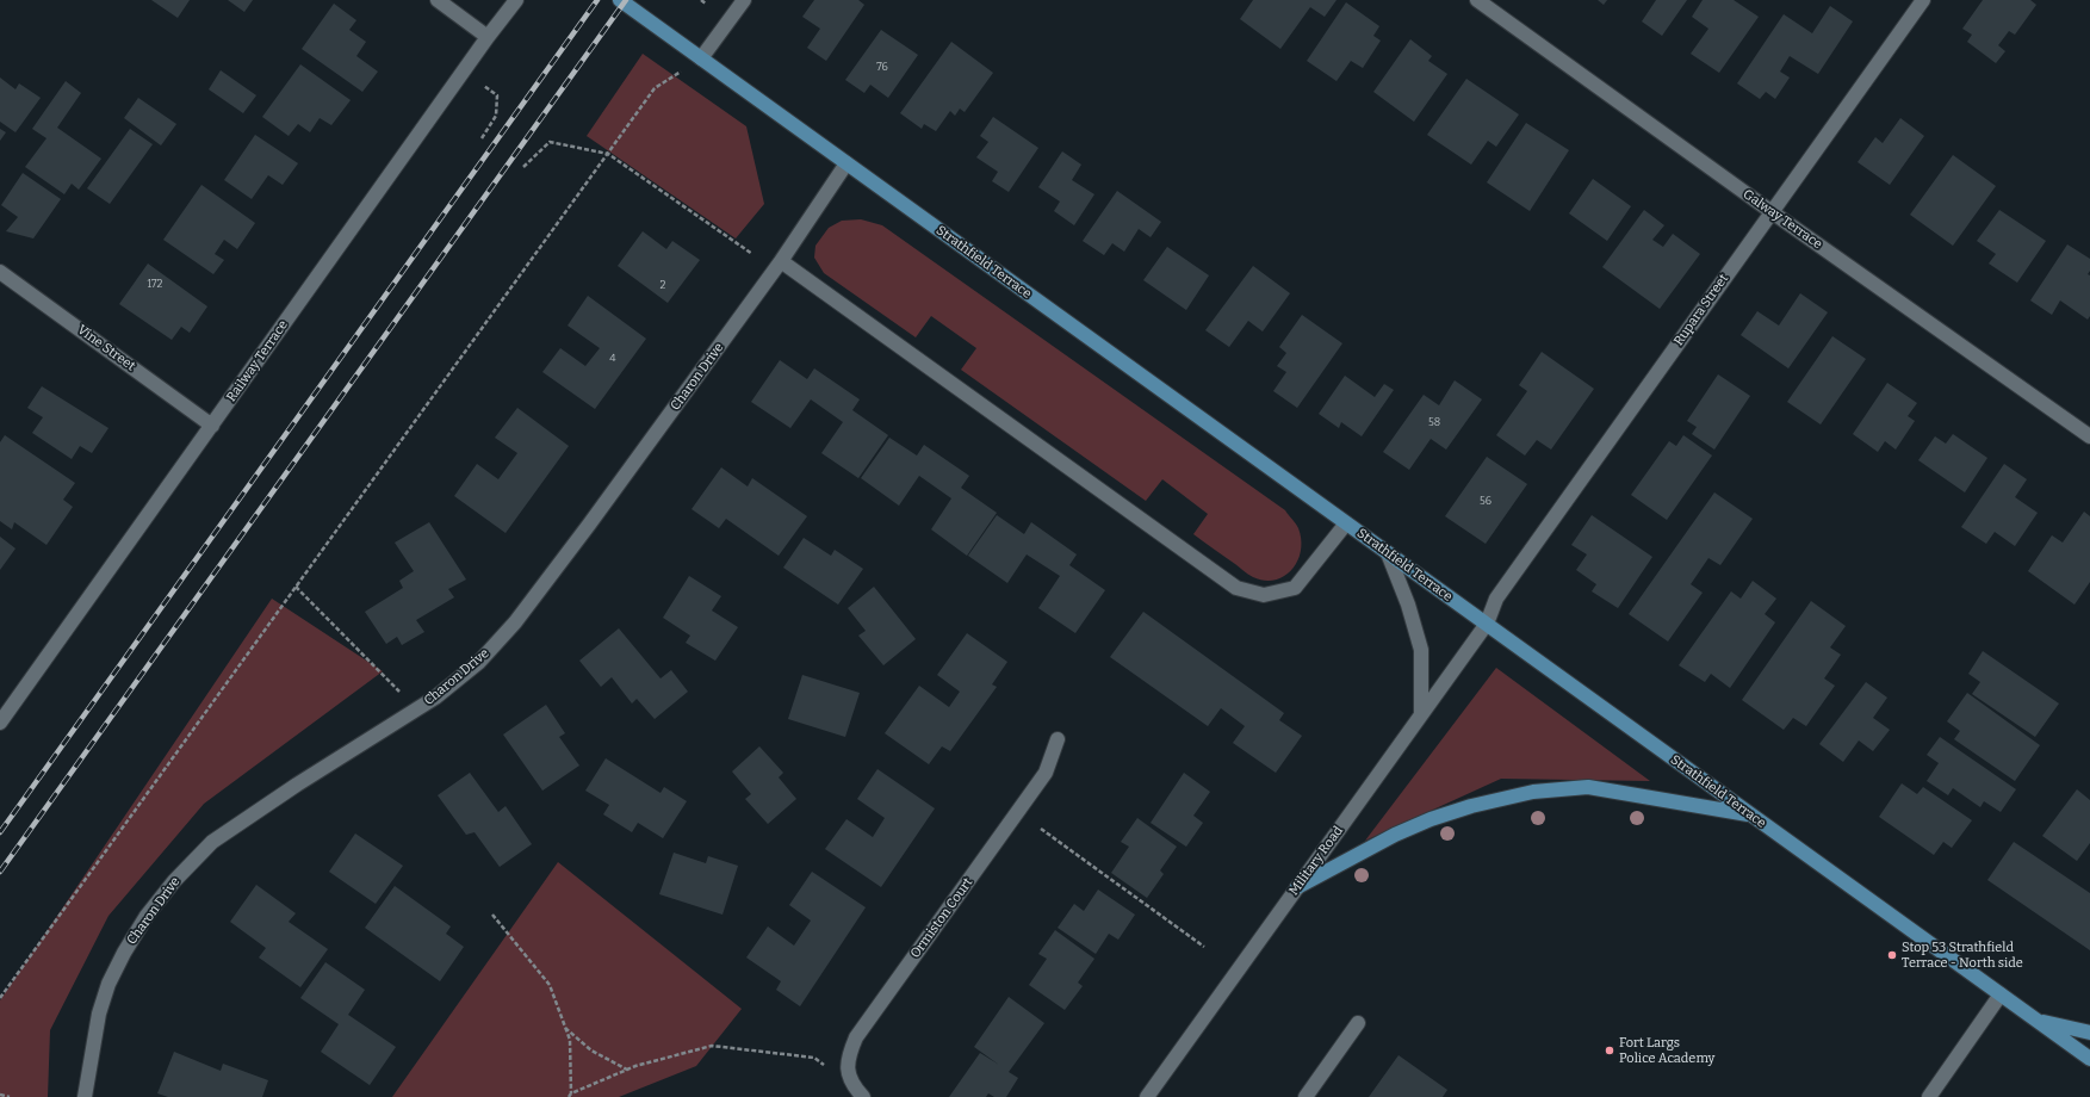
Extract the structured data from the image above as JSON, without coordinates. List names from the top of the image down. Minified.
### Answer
{"streets":{"main road":["Strathfield Terrace"],"street":["Galway Terrace","Rupara Street","Vine Street","Railway Terrace","Charon Drive","Military Road","Ormiston Court"]},"crossings":[["Galway Terrace","Rupara Street"],["Strathfield Terrace","Rupara Street"],["Strathfield Terrace","Charon Drive"],["Strathfield Terrace","Military Road"],["Rupara Street","Military Road"],["Vine Street","Railway Terrace"]],"places":["Stop 53 Strathfield Terrace - North side","Fort Largs Police Academy"],"house_numbers":["76","172","2","4","58","56"]}
